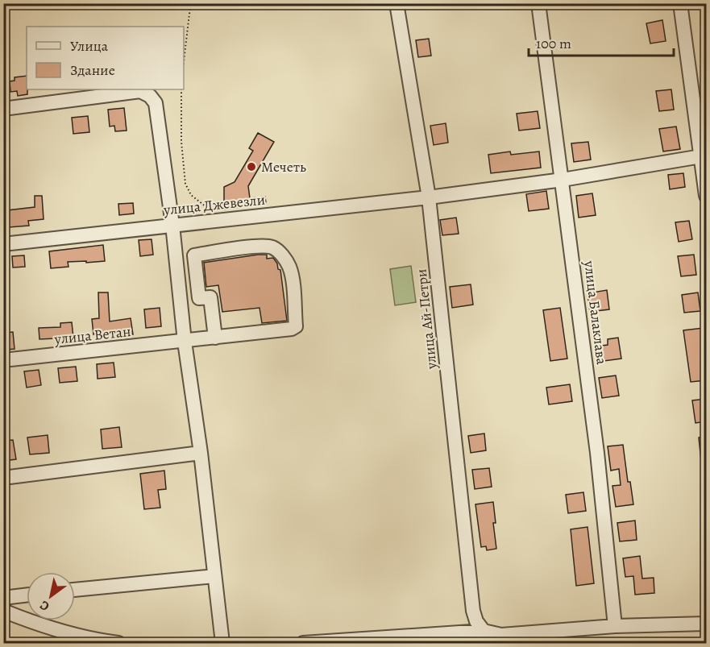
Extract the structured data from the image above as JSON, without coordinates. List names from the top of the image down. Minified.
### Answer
{"streets":{"street":["улица Джевезли","улица Балаклава","улица Ай-Петри","улица Ветан"]},"crossings":[["улица Джевезли","улица Балаклава"],["улица Джевезли","улица Ай-Петри"]],"places":["Мечеть"],"legend":["Улица","Здание"],"scale_bar":"100 m","north":"bottom left"}
